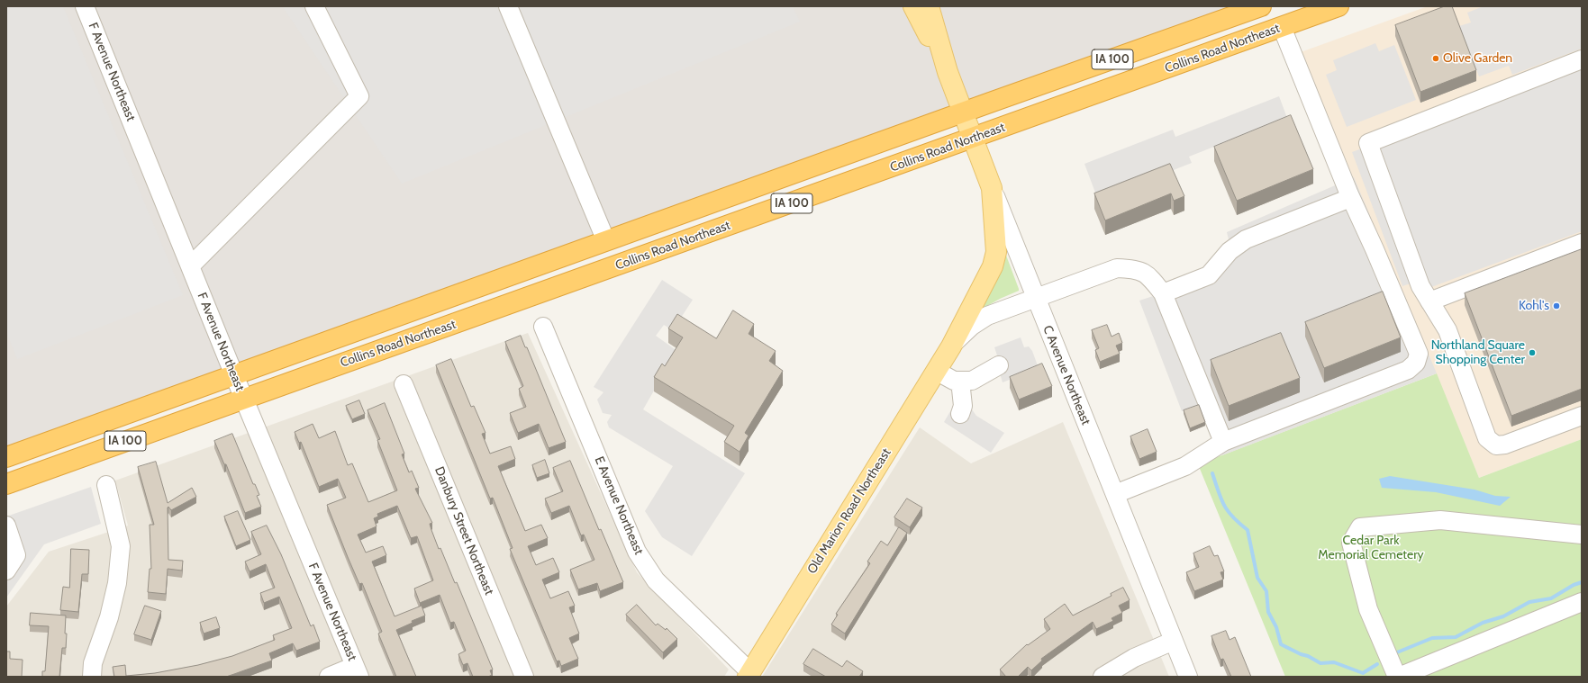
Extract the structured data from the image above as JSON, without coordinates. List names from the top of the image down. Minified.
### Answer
{"streets":{"highway":["Collins Road Northeast","IA 100"],"main road":["C Avenue Northeast","Old Marion Road Northeast"],"street":["F Avenue Northeast","E Avenue Northeast","Danbury Street Northeast"]},"crossings":[["Collins Road Northeast","F Avenue Northeast"],["Collins Road Northeast","C Avenue Northeast"],["C Avenue Northeast","Old Marion Road Northeast"],["E Avenue Northeast","Old Marion Road Northeast"]],"parks":["Cedar Park Memorial Cemetery"],"places":["Olive Garden","Kohl's","Northland Square Shopping Center"]}
